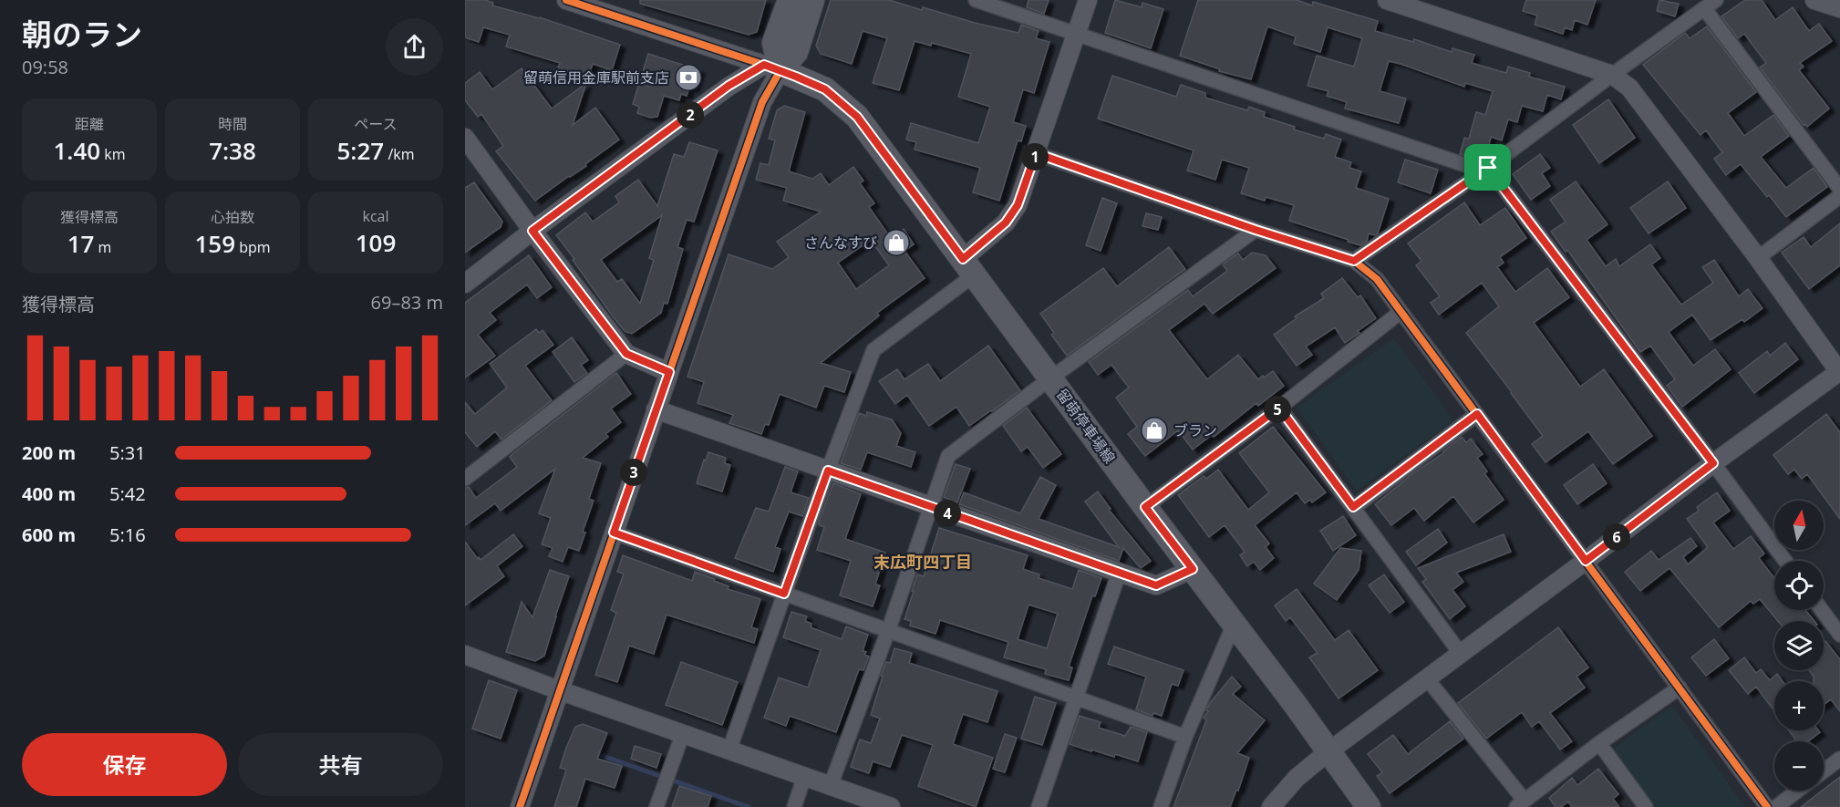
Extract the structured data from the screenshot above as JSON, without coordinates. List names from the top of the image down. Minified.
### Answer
{"streets":{"main road":["留萌停車場線"]},"districts":["末広町四丁目"],"places":{"bank":["留萌信用金庫駅前支店"],"shop":["さんなすび","ブラン"]},"north":"top","page":{"heading":["朝のラン","09:58"],"stats":[["距離","1.40 km"],["時間","7:38"],["ペース","5:27 /km"],["獲得標高","17 m"],["心拍数","159 bpm"],["kcal","109"]],"pins":["2","1","5","3","4","6"],"chart":["獲得標高","69–83 m"],"list":[{"name":"200 m","note":"5:31"},{"name":"400 m","note":"5:42"},{"name":"600 m","note":"5:16"}],"map_buttons":["+","−"],"buttons":["保存","共有"]}}
